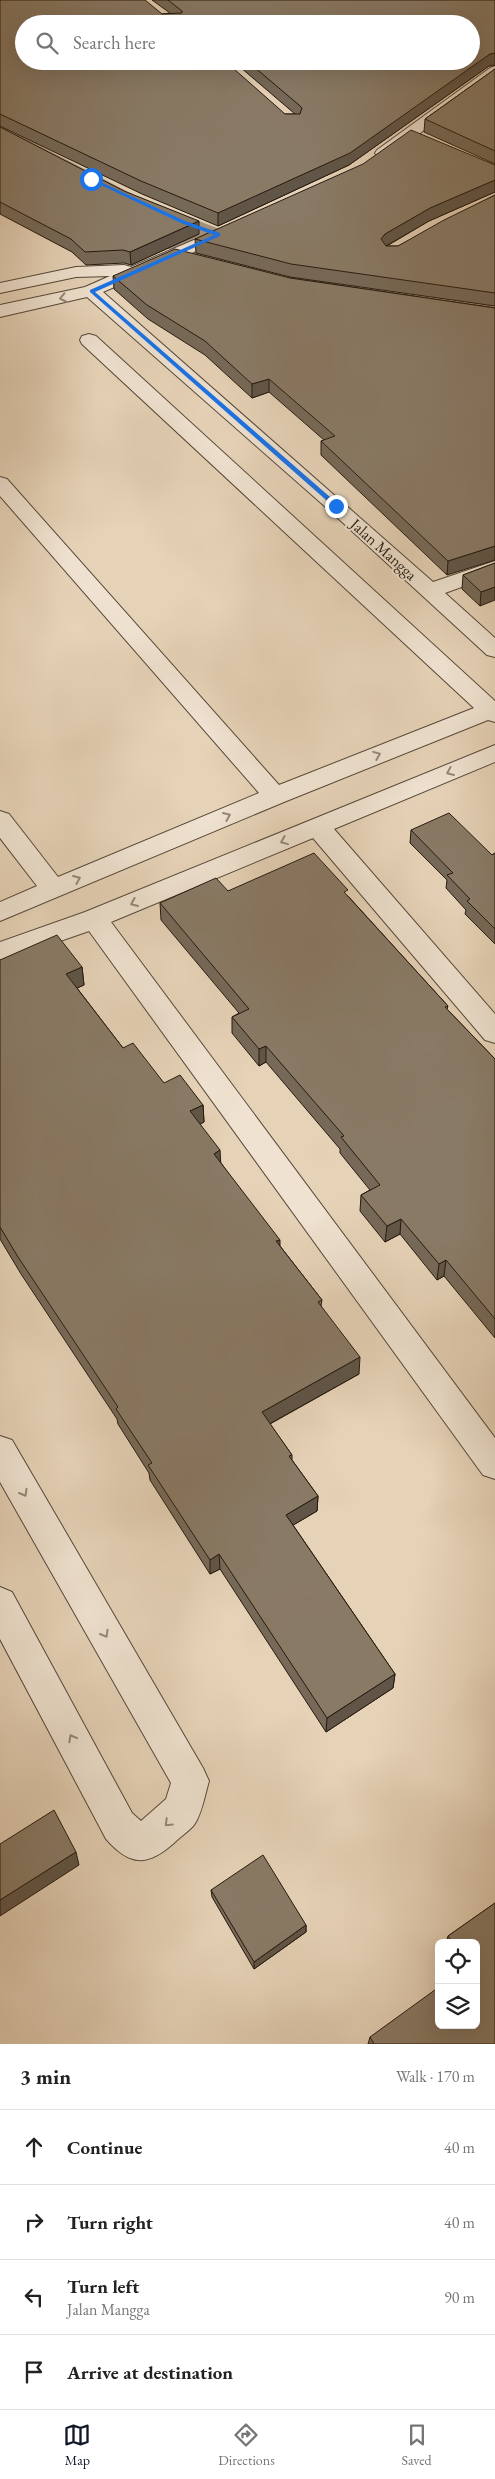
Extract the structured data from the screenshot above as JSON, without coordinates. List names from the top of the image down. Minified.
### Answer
{"streets":{"street":["Jalan Mangga"]},"page":{"search":"Search here","heading":["3 min","Walk · 170 m"],"list":[["Continue","40 m"],["Turn right","40 m"],["Turn left","Jalan Mangga","90 m"],"Arrive at destination"],"nav":["Map","Directions","Saved"]}}
